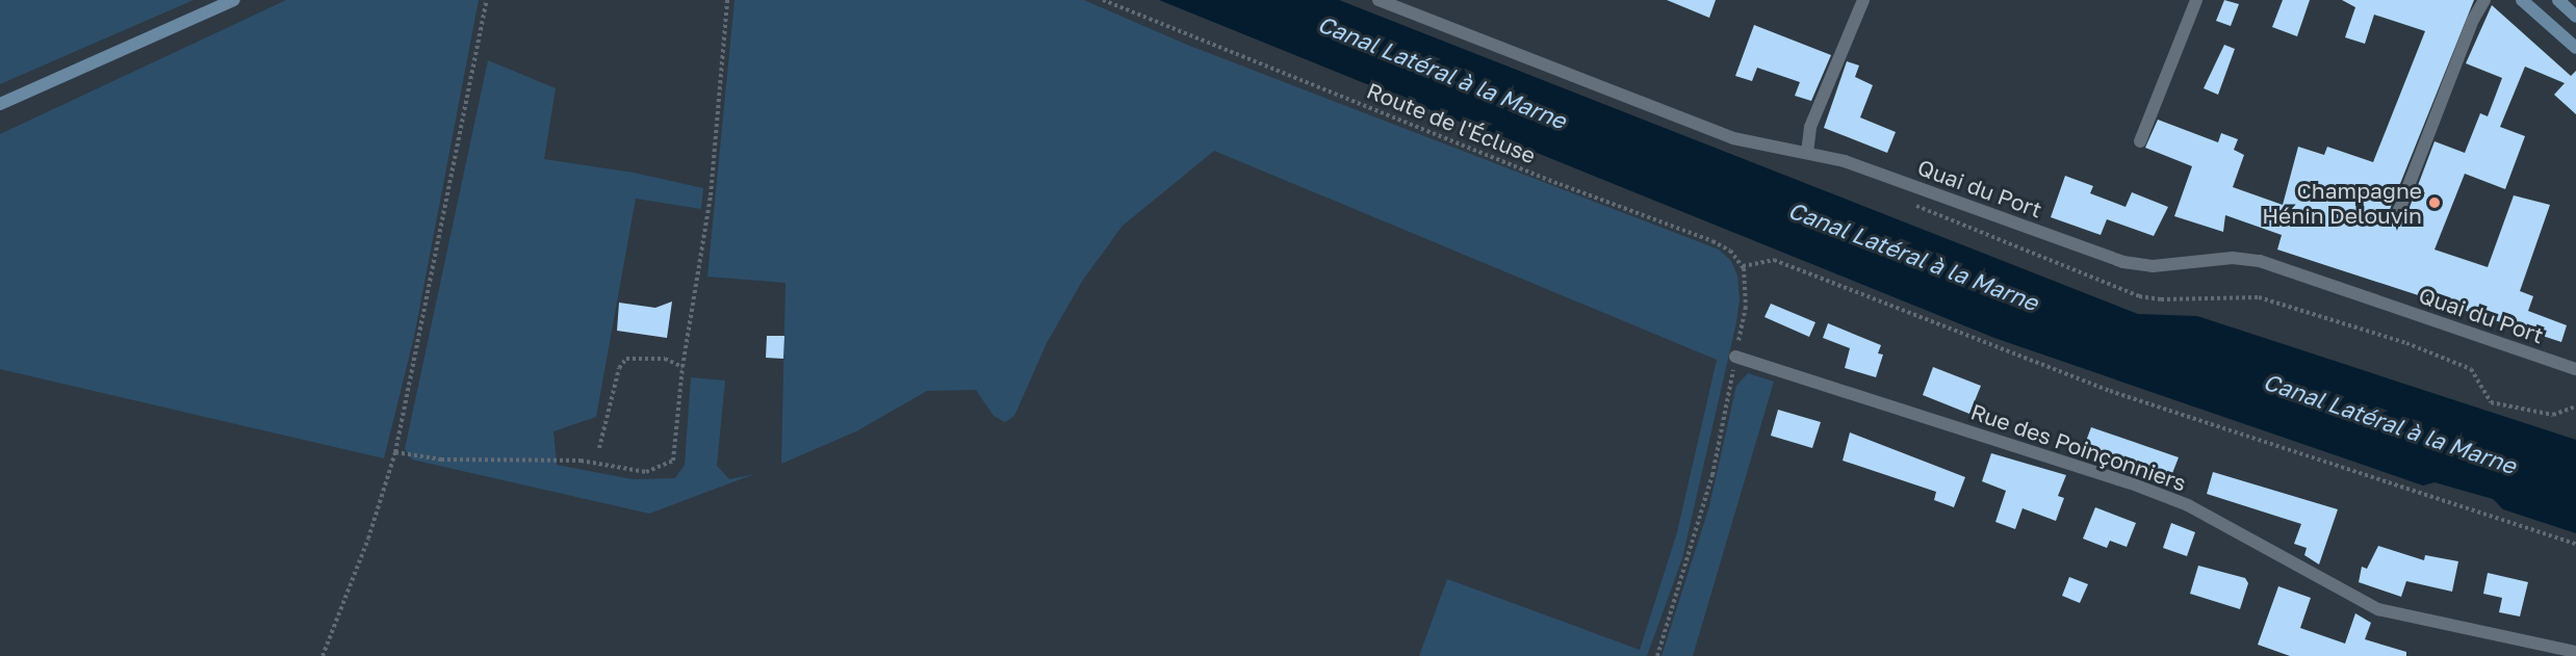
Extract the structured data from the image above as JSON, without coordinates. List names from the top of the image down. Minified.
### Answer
{"streets":{"street":["Quai du Port","Rue des Poinçonniers"],"path":["Route de l'Écluse"]},"water":["Canal Latéral à la Marne"],"places":["Champagne Hénin Delouvin"]}
